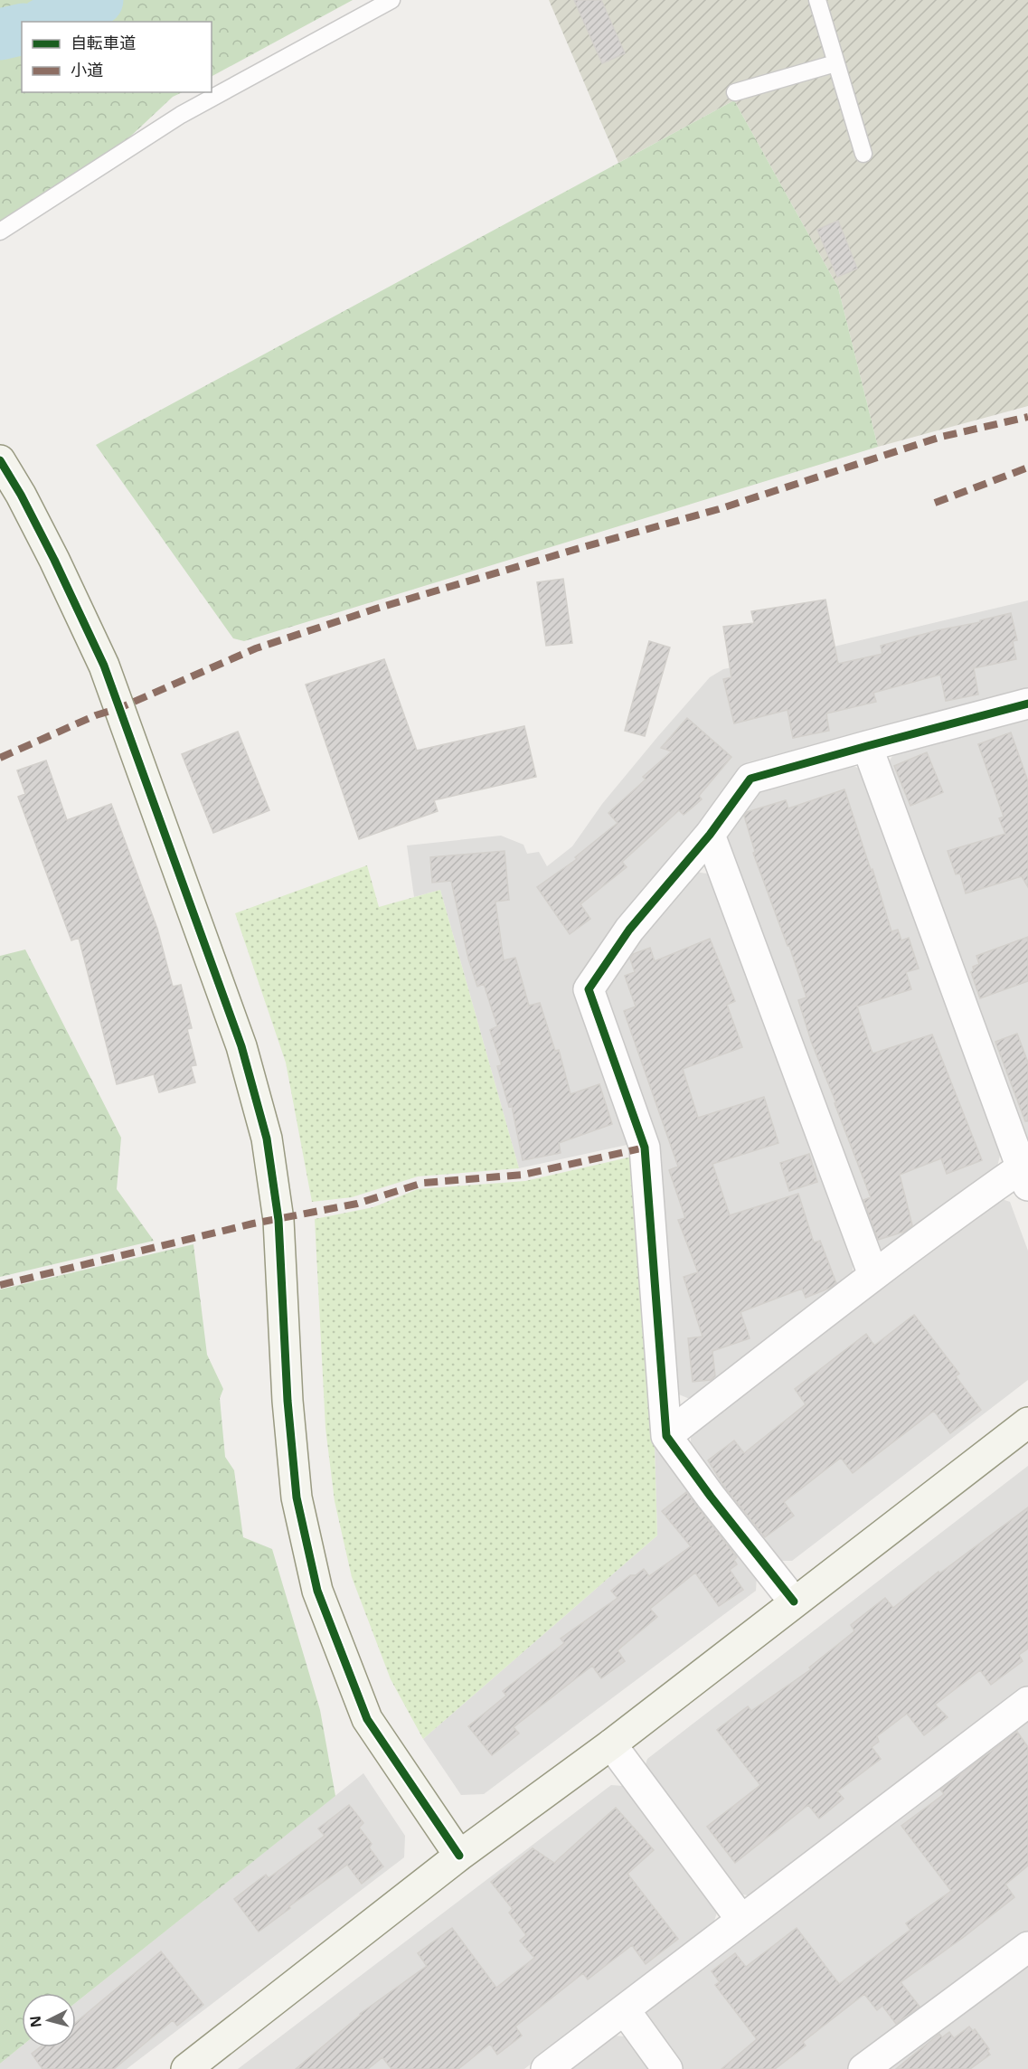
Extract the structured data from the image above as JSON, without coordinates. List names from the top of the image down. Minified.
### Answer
{"legend":["自転車道","小道"],"north":"left"}
